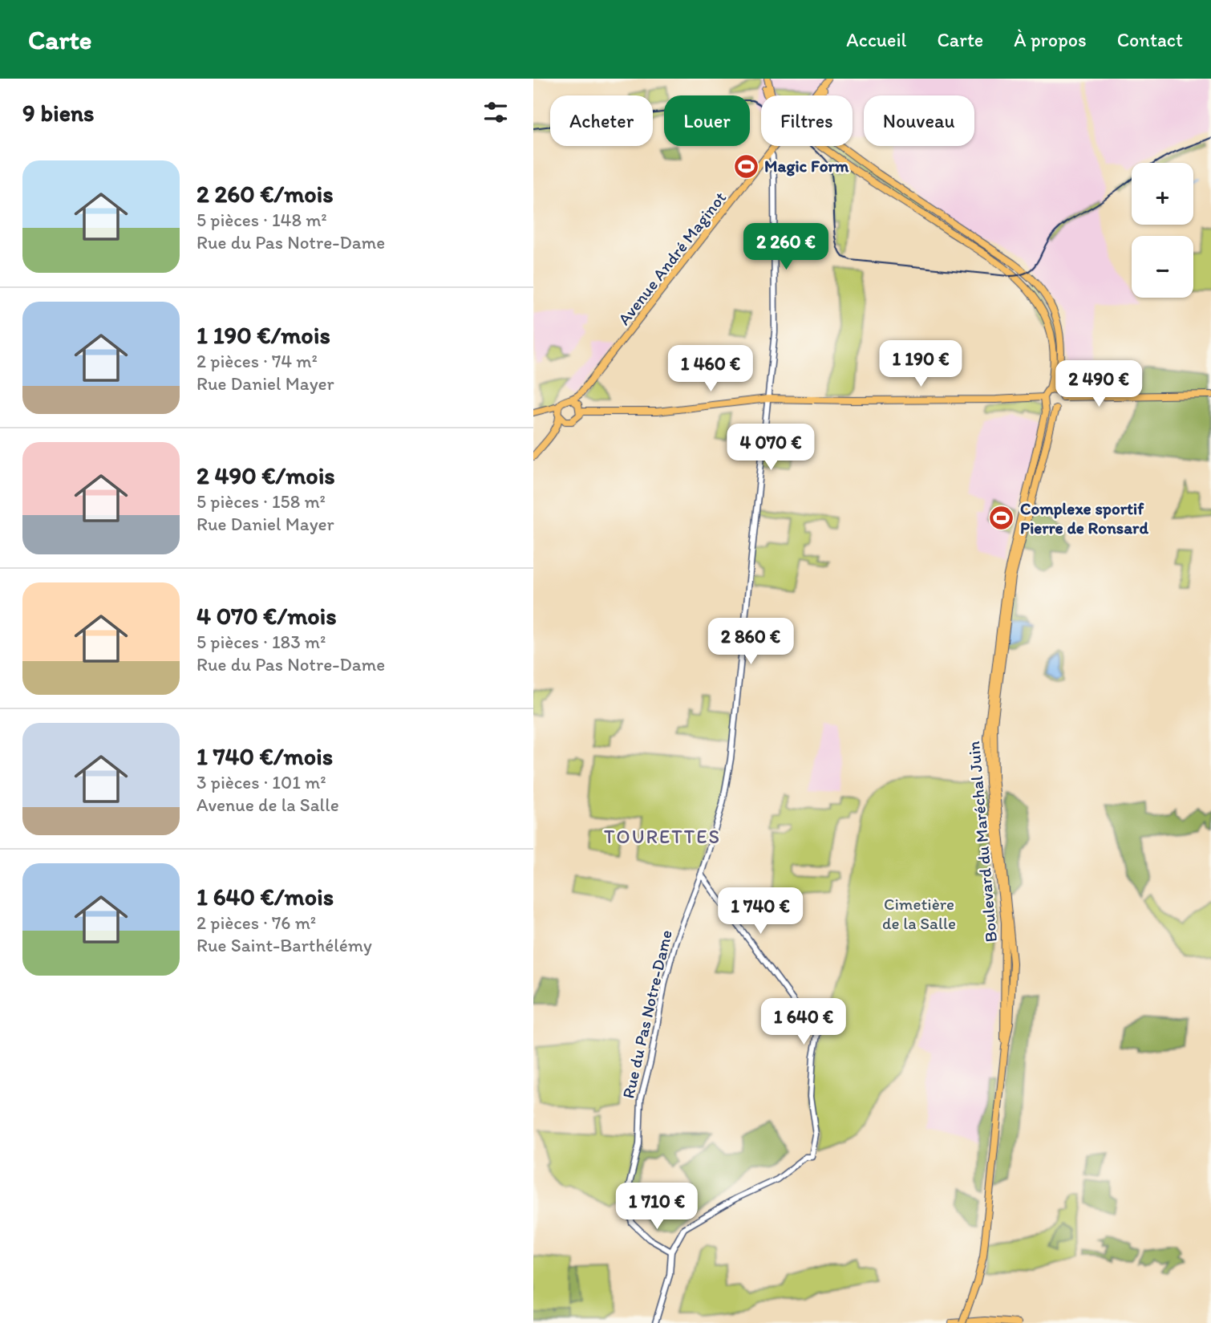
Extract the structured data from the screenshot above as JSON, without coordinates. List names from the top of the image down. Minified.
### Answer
{"streets":{"main road":["Avenue André Maginot","Boulevard du Maréchal Juin"],"street":["Rue du Pas Notre-Dame"]},"crossings":[["Avenue André Maginot","Rue du Pas Notre-Dame"]],"districts":["TOURETTES"],"parks":["Cimetière de la Salle"],"places":{"sports":["Magic Form","Complexe sportif Pierre de Ronsard"]},"page":{"header":"Carte","nav":["Accueil","Carte","À propos","Contact"],"heading":"9 biens","chip":["Acheter","Louer","Filtres","Nouveau"],"list":[{"name":"2 260 €/mois","note":"5 pièces · 148 m² · Rue du Pas Notre-Dame"},{"name":"1 190 €/mois","note":"2 pièces · 74 m² · Rue Daniel Mayer"},{"name":"2 490 €/mois","note":"5 pièces · 158 m² · Rue Daniel Mayer"},{"name":"4 070 €/mois","note":"5 pièces · 183 m² · Rue du Pas Notre-Dame"},{"name":"1 740 €/mois","note":"3 pièces · 101 m² · Avenue de la Salle"},{"name":"1 640 €/mois","note":"2 pièces · 76 m² · Rue Saint-Barthélémy"}],"map_buttons":["+","−"],"price":["2 260 €","1 190 €","1 460 €","2 490 €","4 070 €","2 860 €","1 740 €","1 640 €","1 710 €"]}}
